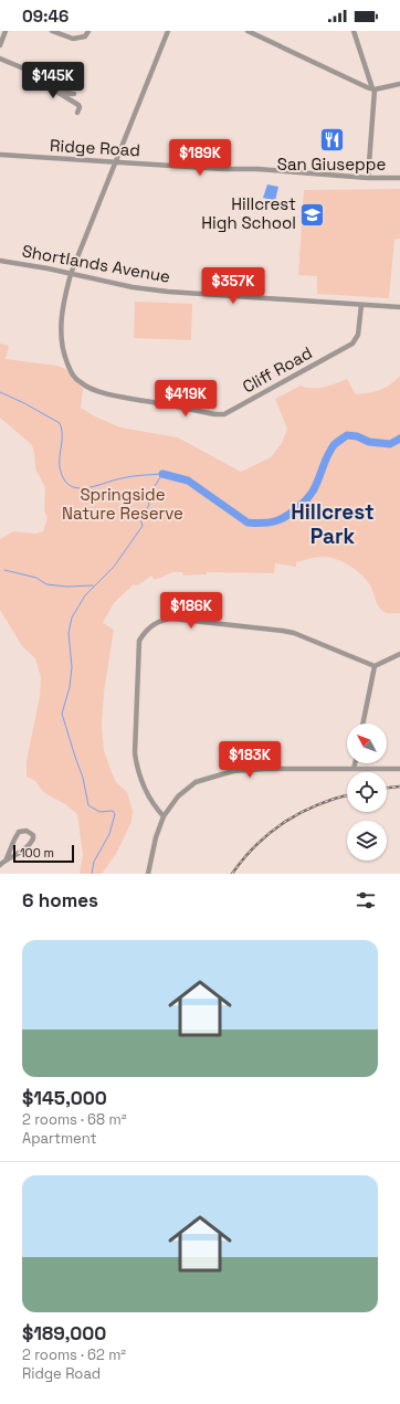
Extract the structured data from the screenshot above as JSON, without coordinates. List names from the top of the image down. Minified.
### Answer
{"streets":{"street":["Ridge Road","Shortlands Avenue","Cliff Road"]},"crossings":[["Ridge Road","Cliff Road"],["Shortlands Avenue","Cliff Road"]],"districts":["Hillcrest Park"],"parks":["Springside Nature Reserve"],"places":{"restaurant":["San Giuseppe"],"school or university":["Hillcrest High School"]},"scale_bar":"100 m","north":"top left","page":{"status":"09:46","price":["$145K","$189K","$357K","$419K","$186K","$183K"],"scale":"100 m","heading":"6 homes","list":[{"name":"$145,000","note":"2 rooms · 68 m² · Apartment"},{"name":"$189,000","note":"2 rooms · 62 m² · Ridge Road"}]}}
